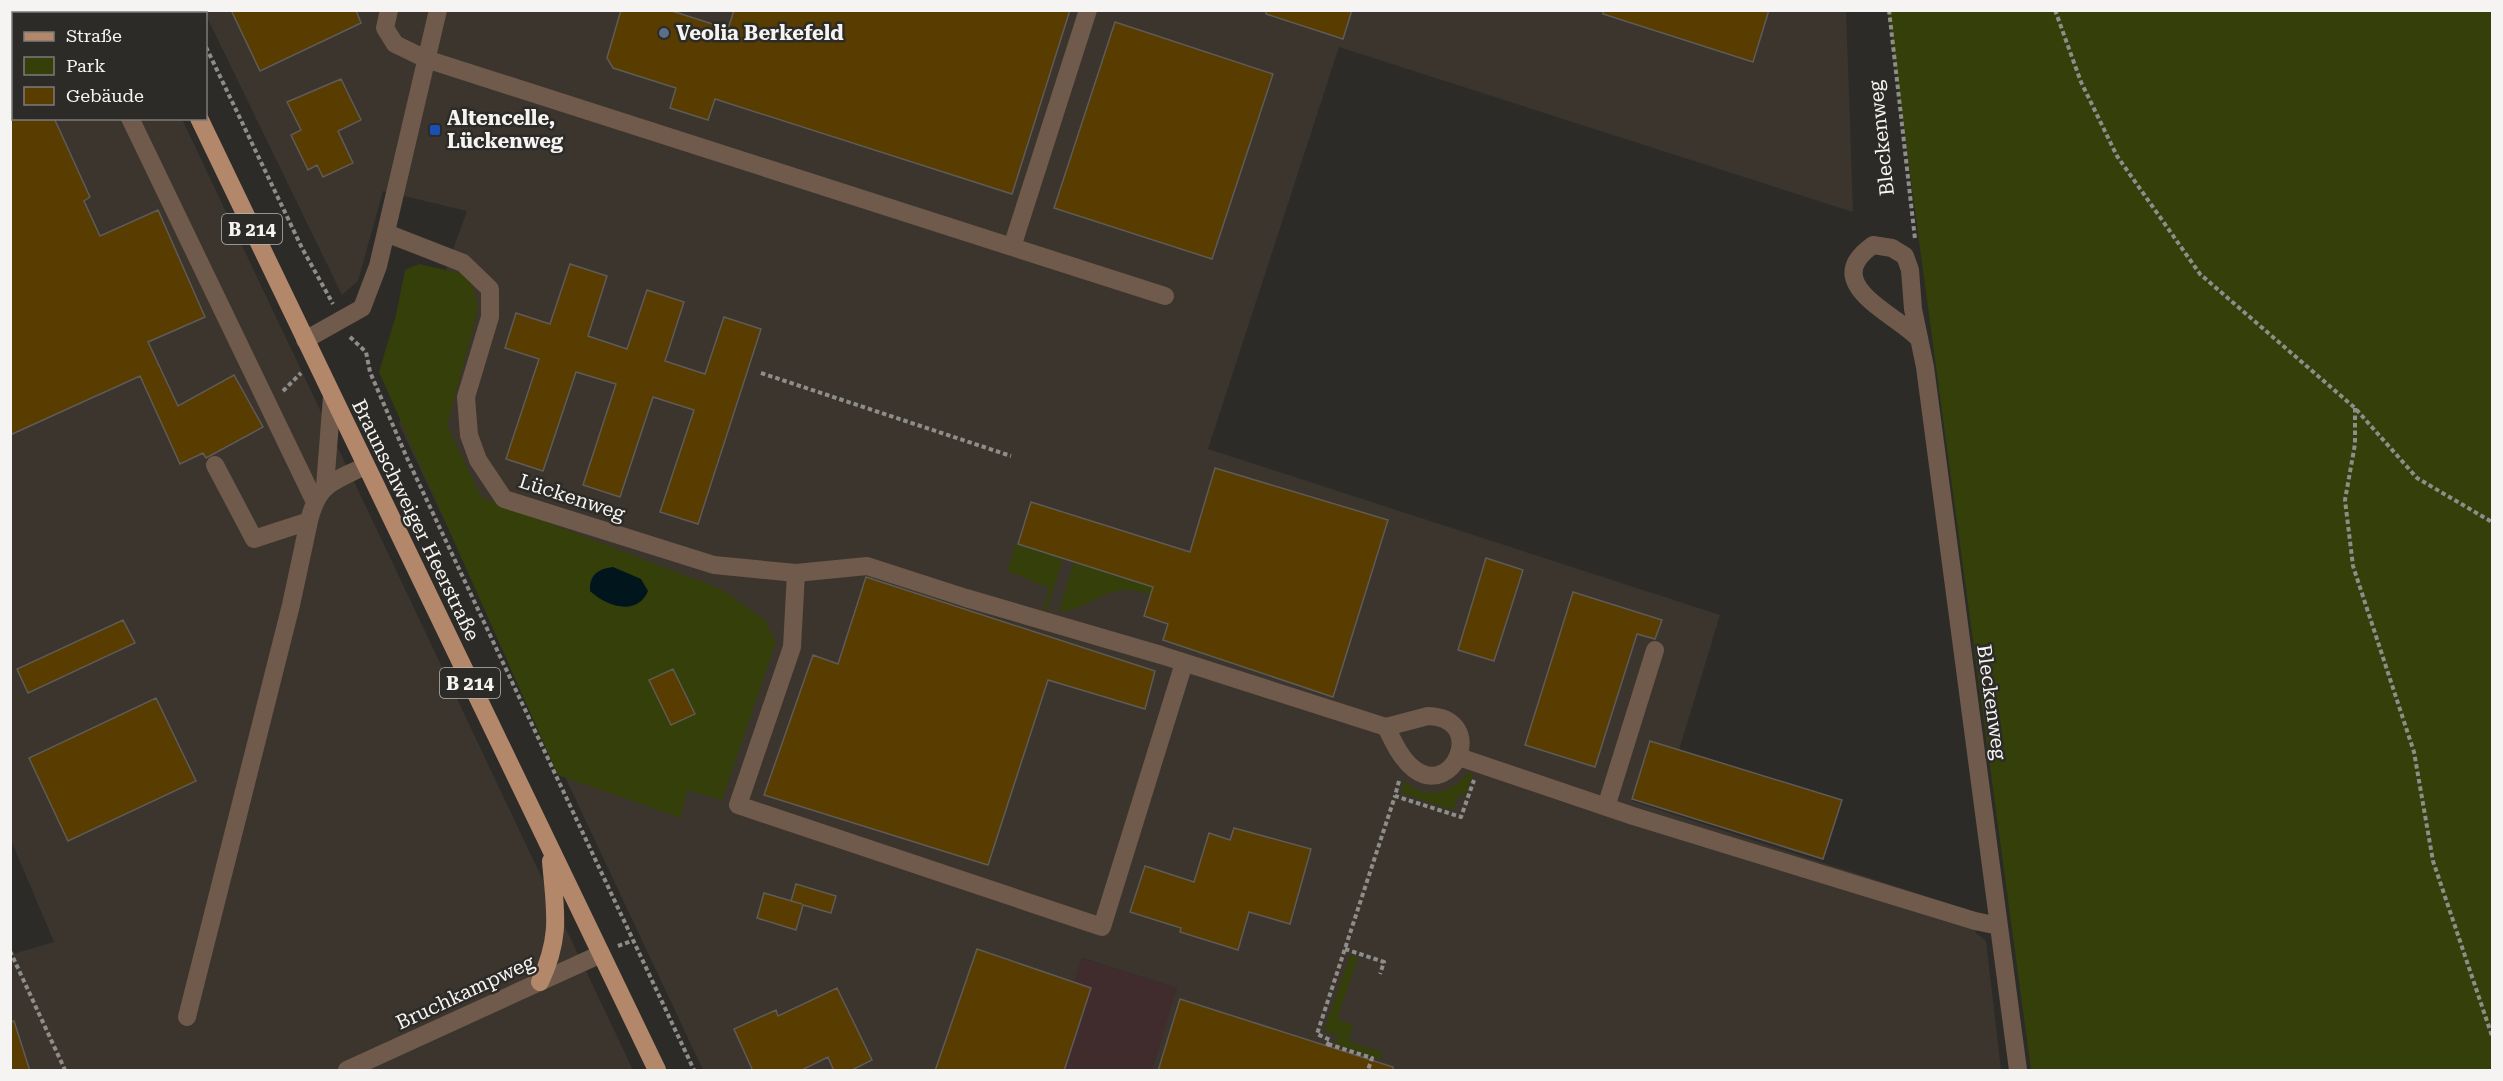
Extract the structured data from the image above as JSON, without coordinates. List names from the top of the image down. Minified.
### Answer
{"streets":{"main road":["B 214","Braunschweiger Heerstraße"],"street":["Bleckenweg","Lückenweg","Bruchkampweg"]},"crossings":[["Braunschweiger Heerstraße","Bruchkampweg"]],"places":{"other":["Veolia Berkefeld"],"transit":["Altencelle, Lückenweg"]},"legend":["Straße","Park","Gebäude"]}
